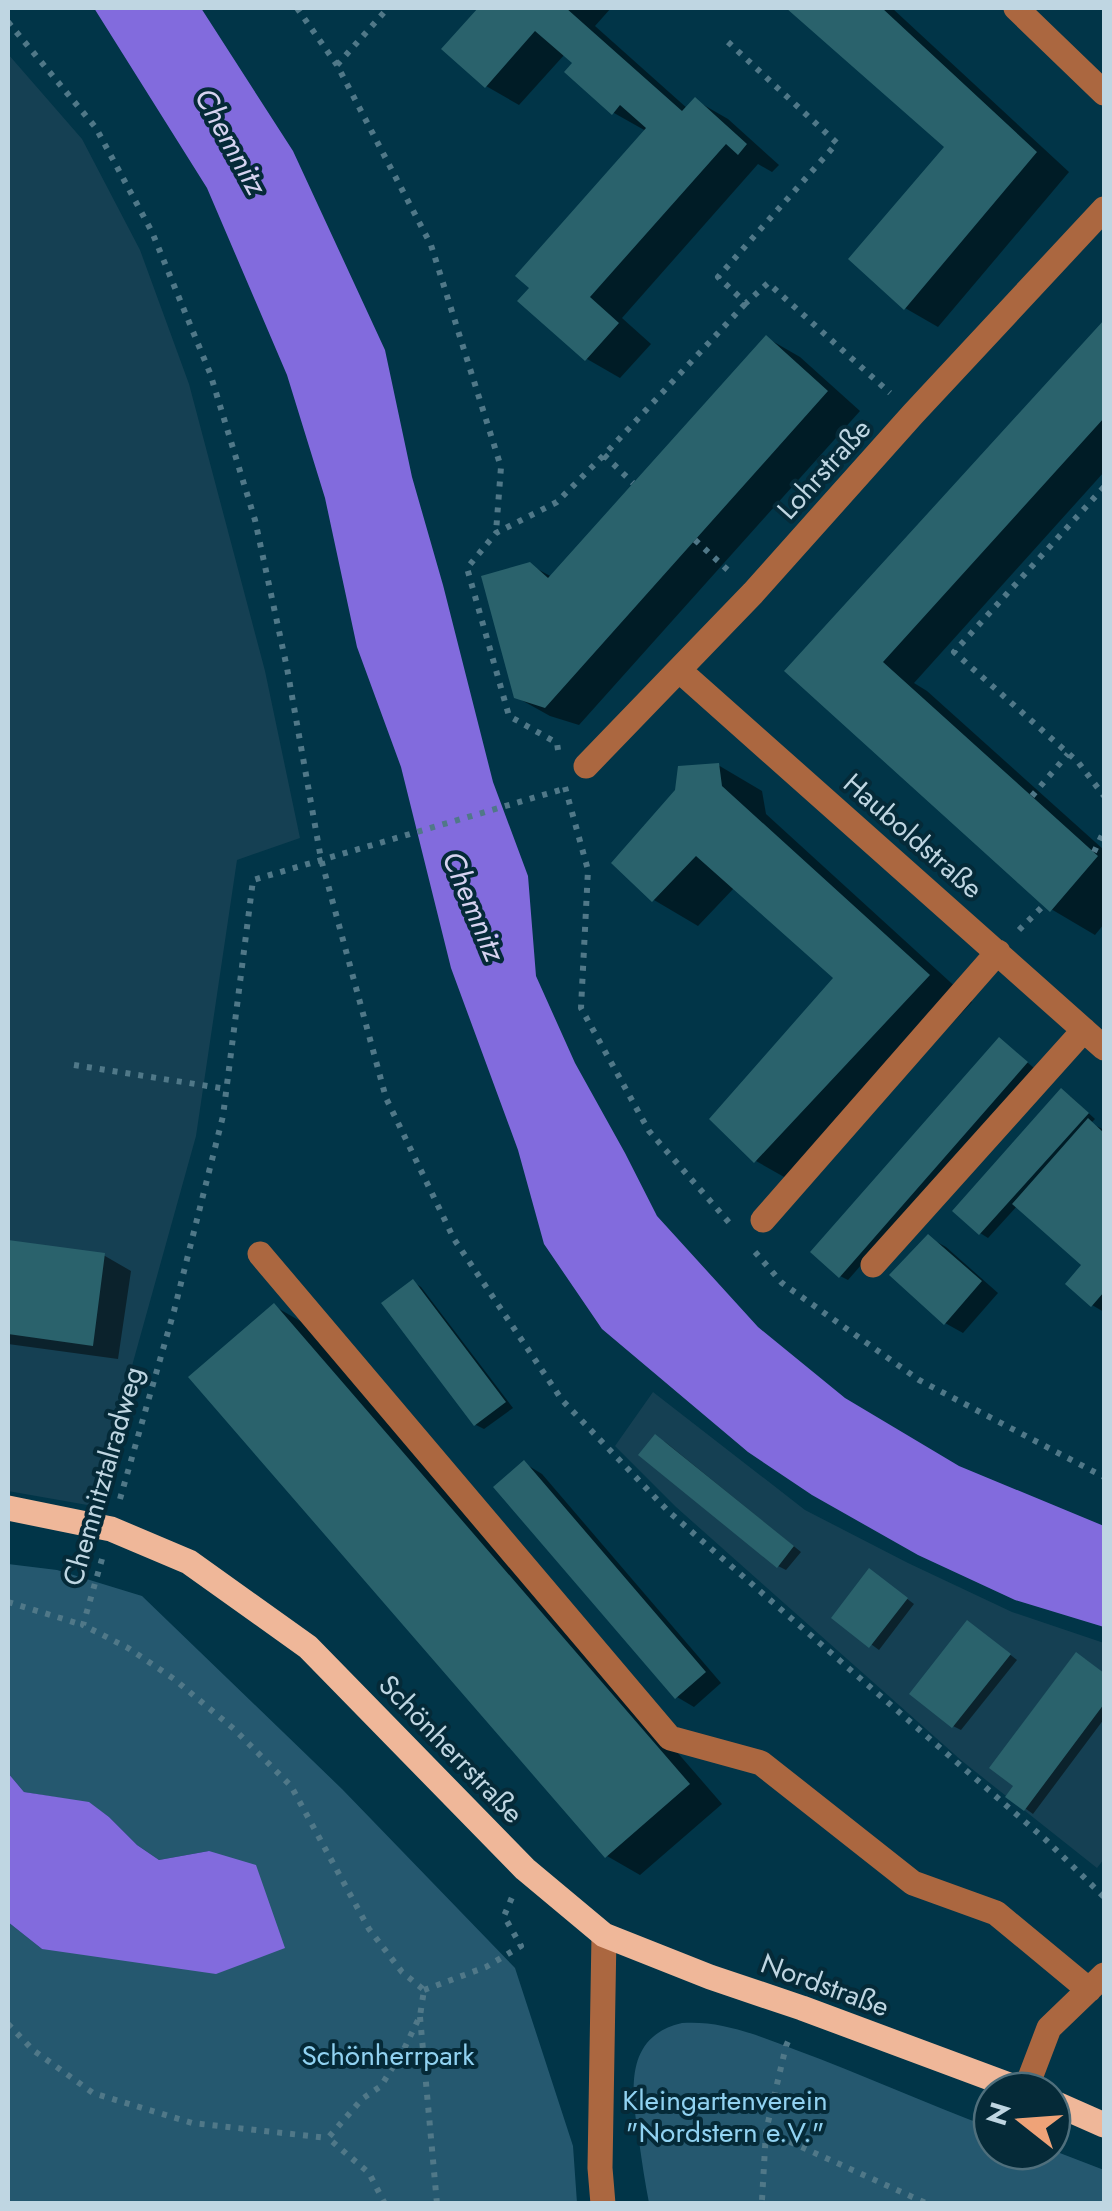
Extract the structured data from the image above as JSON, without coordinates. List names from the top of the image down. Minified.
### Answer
{"streets":{"main road":["Schönherrstraße","Nordstraße"],"street":["Lohrstraße","Hauboldstraße"],"path":["Chemnitztalradweg"]},"crossings":[["Lohrstraße","Hauboldstraße"],["Chemnitztalradweg","Schönherrstraße"],["Schönherrstraße","Nordstraße"]],"water":["Chemnitz"],"parks":["Schönherrpark","Kleingartenverein \"Nordstern e.V.\""],"north":"left"}
